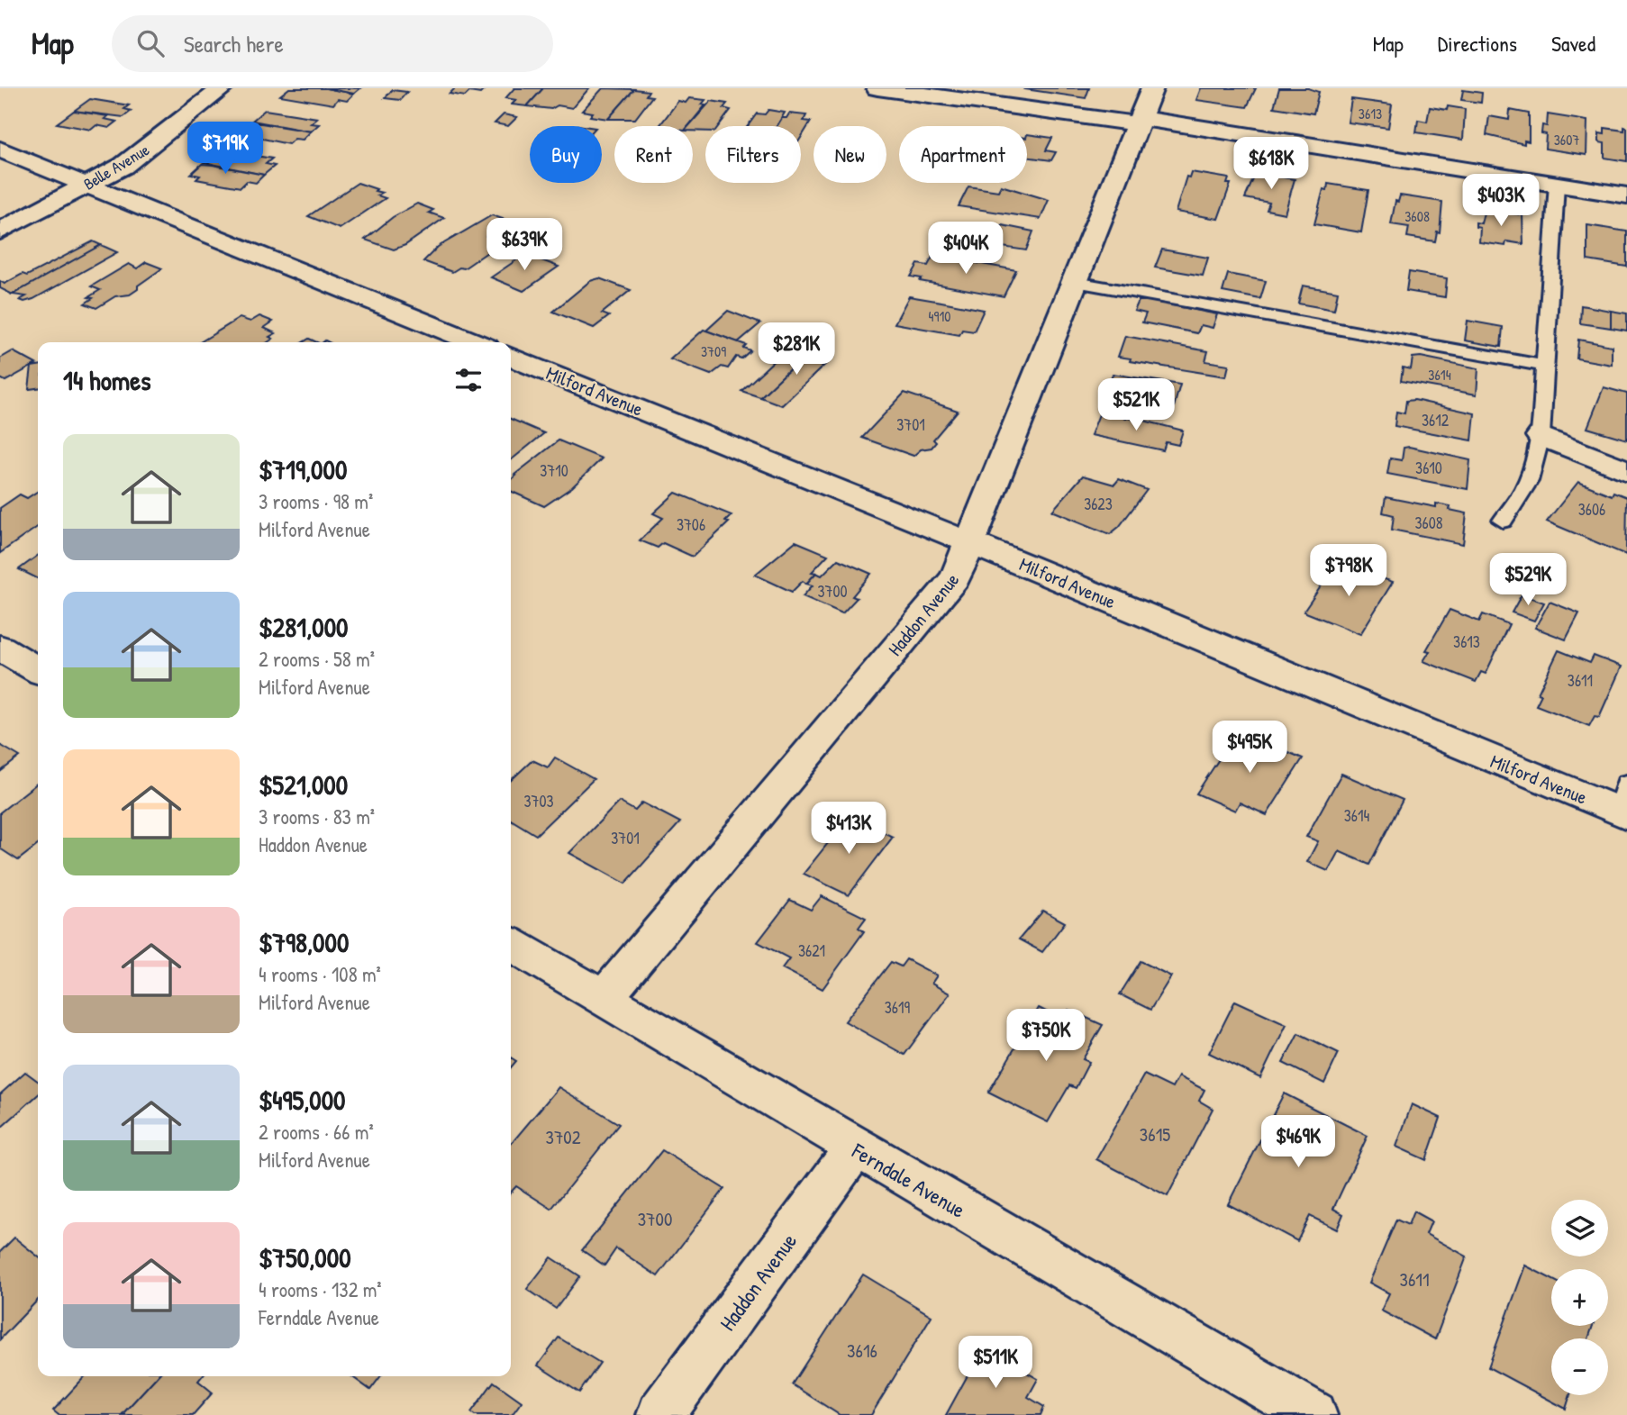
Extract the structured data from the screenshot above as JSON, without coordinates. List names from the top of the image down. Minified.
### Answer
{"streets":{"street":["Belle Avenue","Milford Avenue","Haddon Avenue","Ferndale Avenue"]},"crossings":[["Milford Avenue","Haddon Avenue"],["Haddon Avenue","Ferndale Avenue"]],"house_numbers":["3613","3607","3608","4910","3709","3614","3612","3701","3610","3710","3623","3606","3608","3706","3700","3613","3611","3703","3614","3701","3621","3619","3615","3702","3700","3611","3616"],"page":{"header":"Map","search":"Search here","nav":["Map","Directions","Saved"],"price":["$719K","$618K","$403K","$639K","$404K","$281K","$521K","$798K","$529K","$495K","$413K","$750K","$469K","$511K"],"chip":["Buy","Rent","Filters","New","Apartment"],"heading":"14 homes","list":[{"name":"$719,000","note":"3 rooms · 98 m² · Milford Avenue"},{"name":"$281,000","note":"2 rooms · 58 m² · Milford Avenue"},{"name":"$521,000","note":"3 rooms · 83 m² · Haddon Avenue"},{"name":"$798,000","note":"4 rooms · 108 m² · Milford Avenue"},{"name":"$495,000","note":"2 rooms · 66 m² · Milford Avenue"},{"name":"$750,000","note":"4 rooms · 132 m² · Ferndale Avenue"}],"map_buttons":["+","−"]}}
